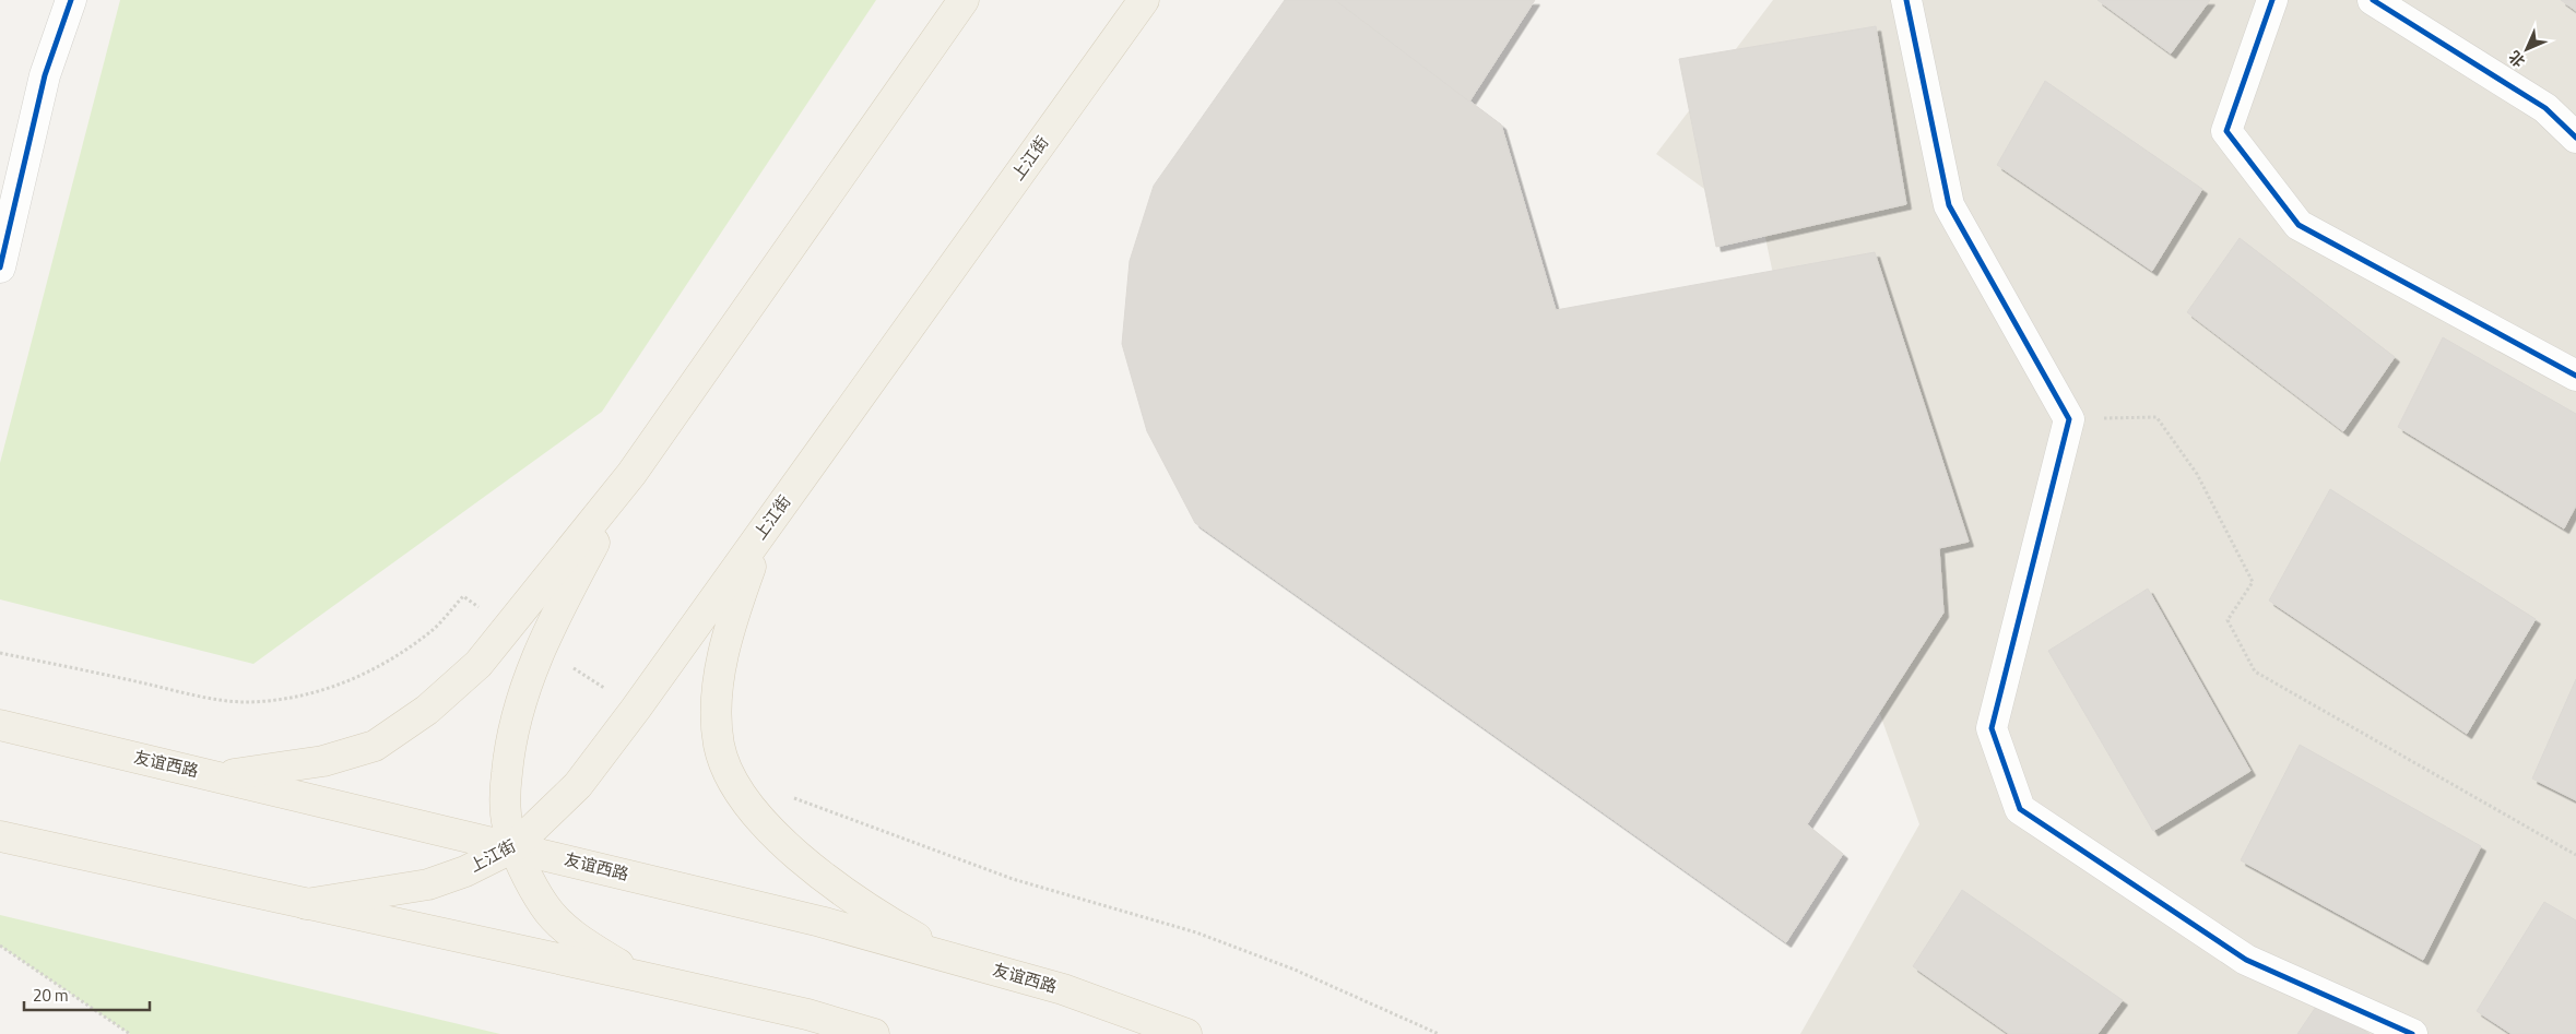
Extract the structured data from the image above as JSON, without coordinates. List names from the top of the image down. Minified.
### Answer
{"streets":{"main road":["上江街","友谊西路"]},"crossings":[["上江街","友谊西路"]],"scale_bar":"20 m","north":"bottom left"}
